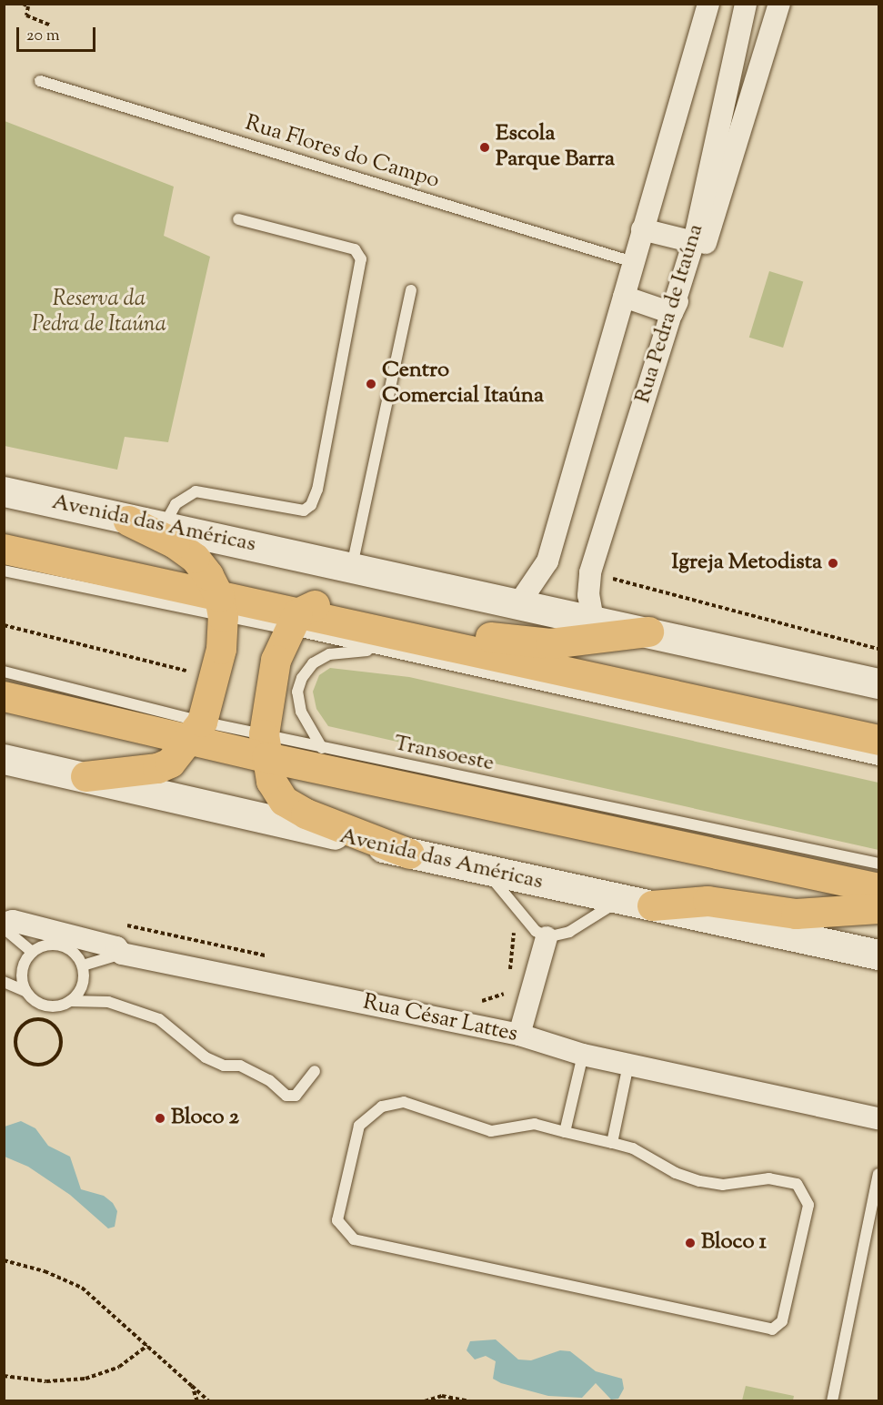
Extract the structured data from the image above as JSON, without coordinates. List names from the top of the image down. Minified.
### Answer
{"streets":{"main road":["Avenida das Américas"],"street":["Rua Pedra de Itaúna","Rua César Lattes"],"lane":["Rua Flores do Campo","Transoeste"]},"crossings":[["Rua Pedra de Itaúna","Avenida das Américas"]],"parks":["Reserva da Pedra de Itaúna"],"places":["Escola Parque Barra","Centro Comercial Itaúna","Igreja Metodista","Bloco 2","Bloco 1"],"scale_bar":"20 m"}
